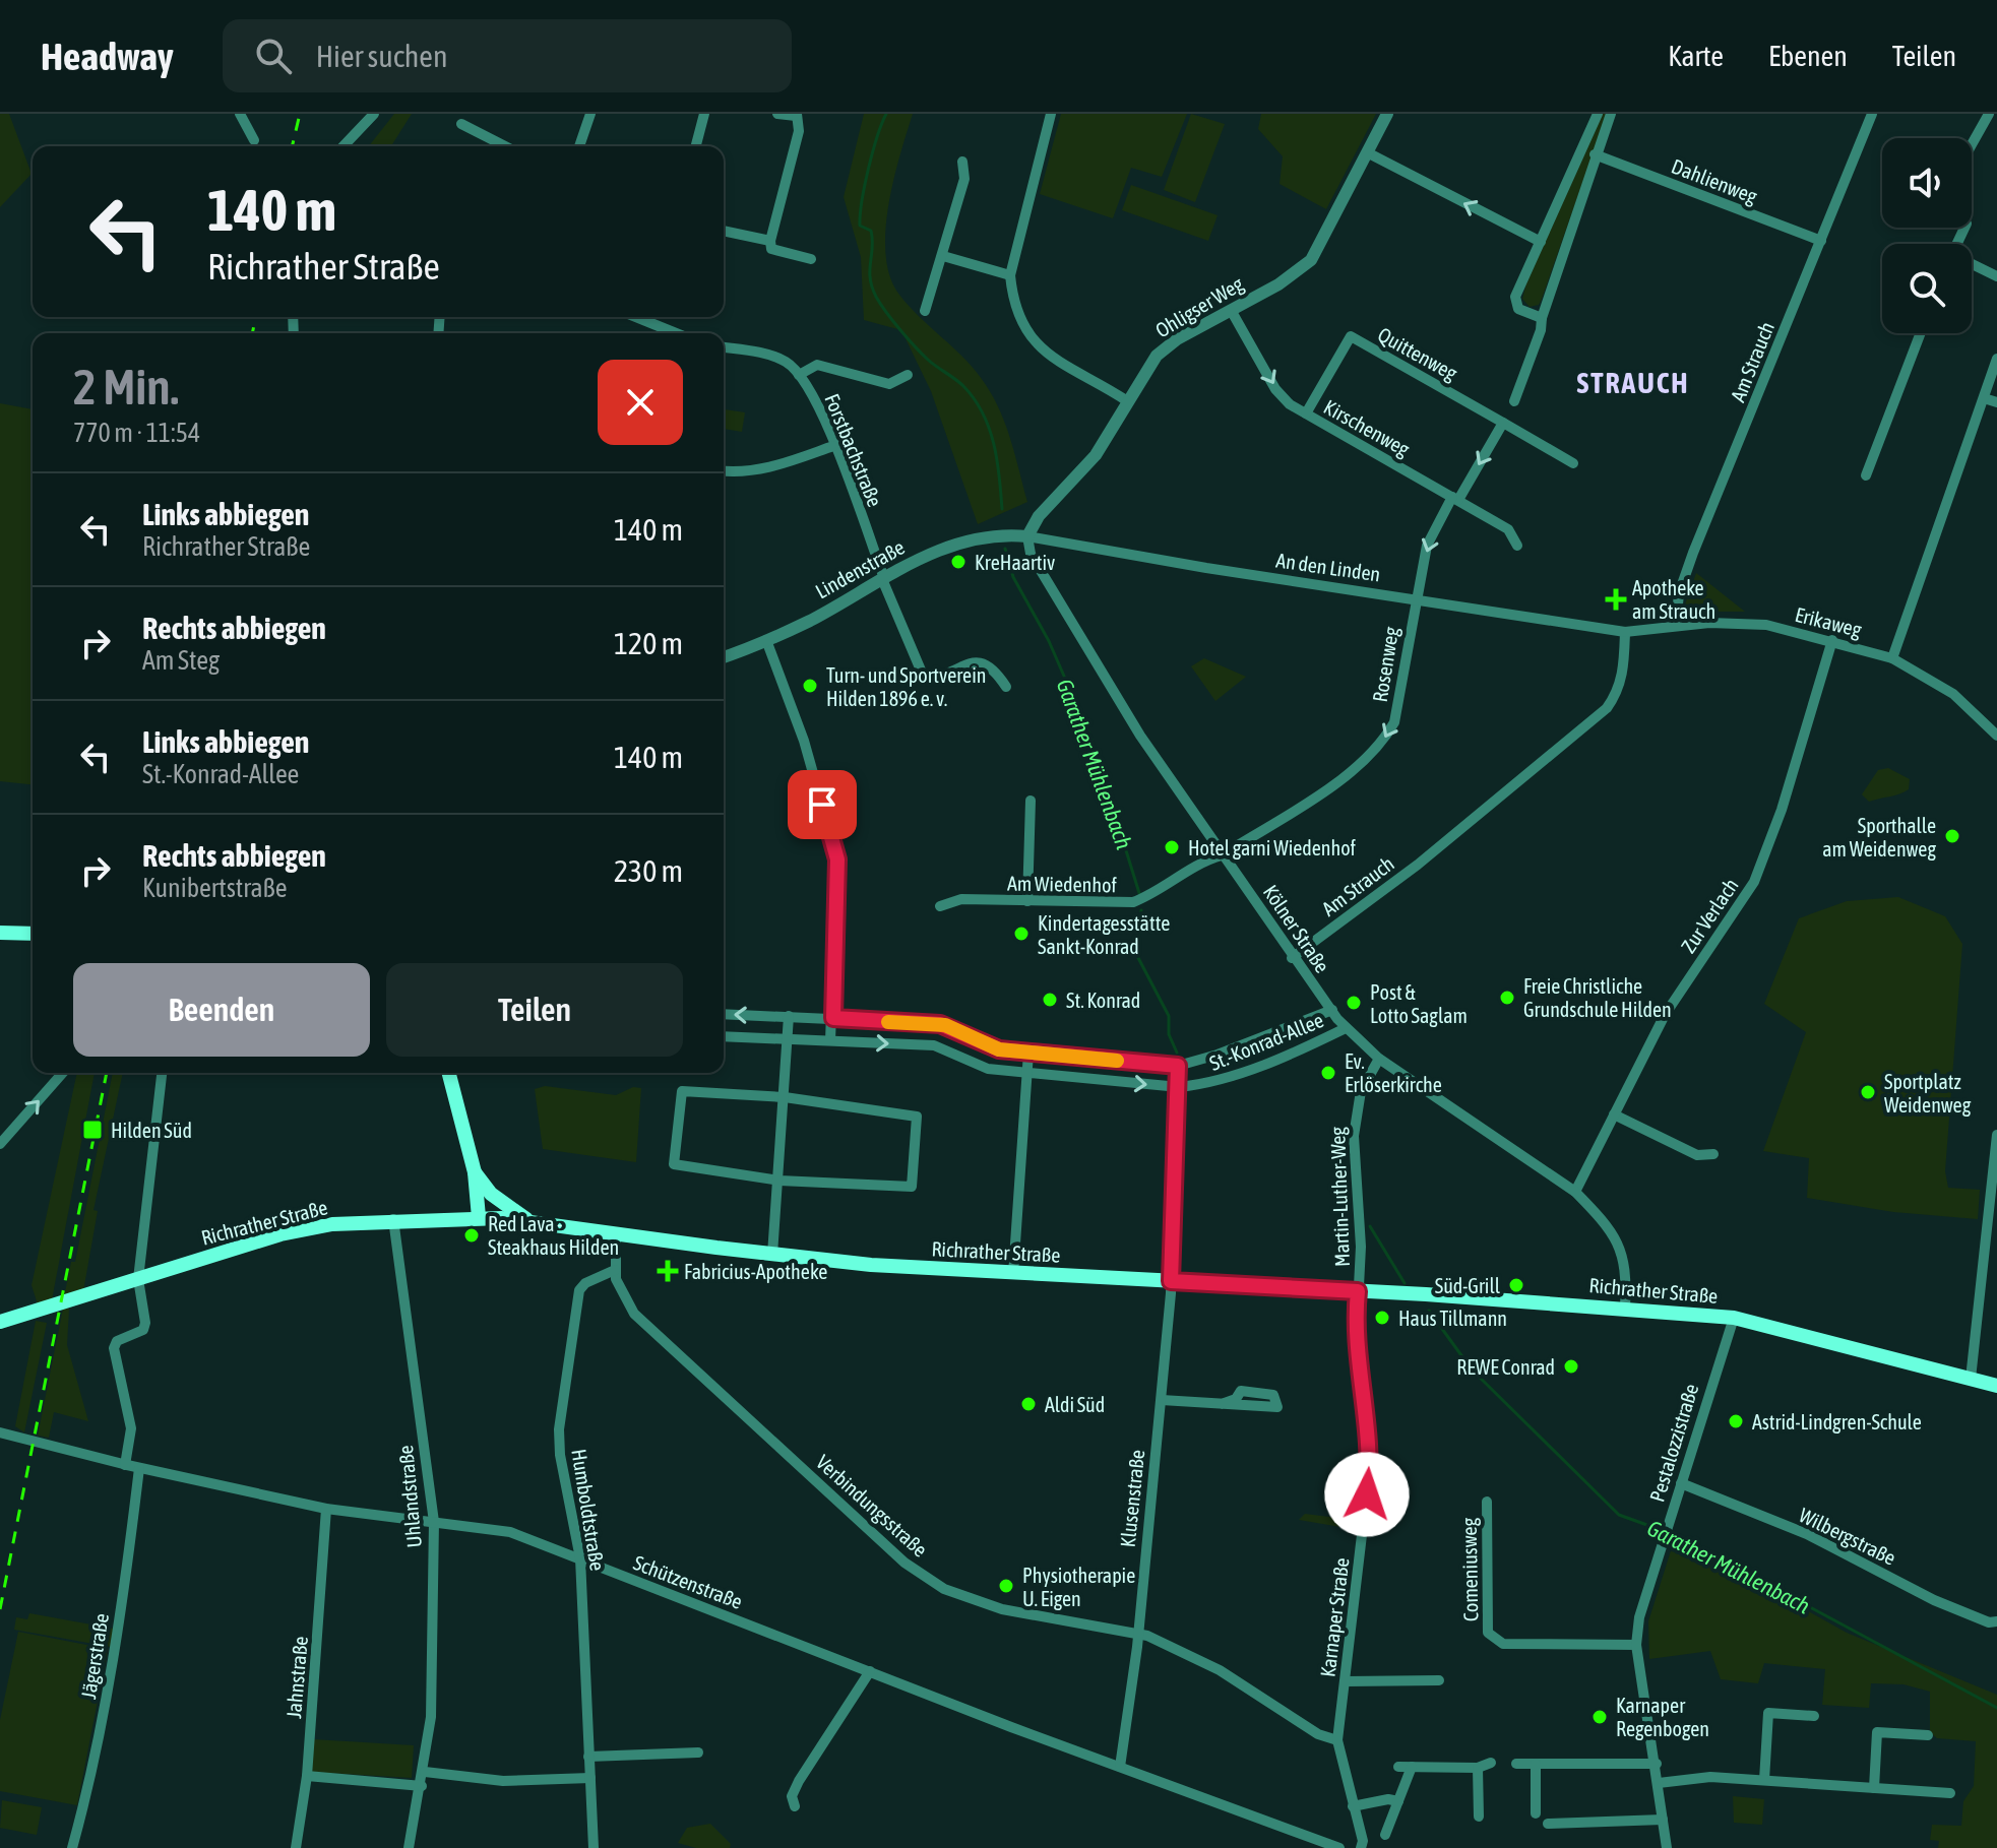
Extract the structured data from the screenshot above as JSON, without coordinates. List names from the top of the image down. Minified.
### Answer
{"streets":{"main road":["Richrather Straße"],"street":["Dahlienweg","Ohligser Weg","Quittenweg","Am Strauch","Kirschenweg","Forstbachstraße","An den Linden","Lindenstraße","Erikaweg","Rosenweg","Am Wiedenhof","Zur Verlach","Kölner Straße","St.-Konrad-Allee","Martin-Luther-Weg","Pestalozzistraße","Uhlandstraße","Klusenstraße","Verbindungsstraße","Humboldtstraße","Wilbergstraße","Comeniusweg","Schützenstraße","Karnaper Straße","Jägerstraße","Jahnstraße"]},"crossings":[["Dahlienweg","Am Strauch"],["Ohligser Weg","Kirschenweg"],["Ohligser Weg","An den Linden"],["Ohligser Weg","Lindenstraße"],["Ohligser Weg","Kölner Straße"],["Quittenweg","Kirschenweg"],["Am Strauch","An den Linden"],["Am Strauch","Erikaweg"],["Am Strauch","Kölner Straße"],["Kirschenweg","Rosenweg"],["Forstbachstraße","Lindenstraße"],["An den Linden","Lindenstraße"],["An den Linden","Erikaweg"],["An den Linden","Rosenweg"],["An den Linden","Kölner Straße"],["Lindenstraße","Kölner Straße"],["Erikaweg","Zur Verlach"],["Rosenweg","Am Wiedenhof"],["Rosenweg","Kölner Straße"],["Am Wiedenhof","Kölner Straße"],["Zur Verlach","Kölner Straße"],["Kölner Straße","St.-Konrad-Allee"],["Kölner Straße","Martin-Luther-Weg"],["Kölner Straße","Richrather Straße"],["St.-Konrad-Allee","Klusenstraße"],["Martin-Luther-Weg","Richrather Straße"],["Martin-Luther-Weg","Karnaper Straße"],["Richrather Straße","Pestalozzistraße"],["Richrather Straße","Uhlandstraße"],["Richrather Straße","Klusenstraße"],["Richrather Straße","Verbindungsstraße"],["Richrather Straße","Karnaper Straße"],["Pestalozzistraße","Wilbergstraße"],["Pestalozzistraße","Comeniusweg"],["Uhlandstraße","Schützenstraße"],["Klusenstraße","Verbindungsstraße"],["Klusenstraße","Schützenstraße"],["Verbindungsstraße","Humboldtstraße"],["Verbindungsstraße","Karnaper Straße"],["Humboldtstraße","Schützenstraße"],["Schützenstraße","Jägerstraße"],["Schützenstraße","Jahnstraße"]],"one_way":["Rosenweg"],"districts":["STRAUCH"],"water":["Garather Mühlenbach"],"places":{"other":["KreHaartiv","Turn- und Sportverein Hilden 1896 e. v.","Sporthalle am Weidenweg","Hotel garni Wiedenhof","Kindertagesstätte Sankt-Konrad","Freie Christliche Grundschule Hilden","St. Konrad","Post & Lotto Saglam","Ev. Erlöserkirche","Sportplatz Weidenweg","Red Lava - Steakhaus Hilden","Süd-Grill","Haus Tillmann","REWE Conrad","Aldi Süd","Astrid-Lindgren-Schule","Physiotherapie U. Eigen","Karnaper Regenbogen"],"health":["Apotheke am Strauch","Fabricius-Apotheke"],"transit":["Hilden Süd"]},"page":{"header":"Headway","search":"Hier suchen","nav":["Karte","Ebenen","Teilen"],"turn":["140 m","Richrather Straße"],"heading":["2 Min.","770 m · 11:54"],"list":[{"name":"Links abbiegen","note":"Richrather Straße","value":"140 m"},{"name":"Rechts abbiegen","note":"Am Steg","value":"120 m"},{"name":"Links abbiegen","note":"St.-Konrad-Allee","value":"140 m"},{"name":"Rechts abbiegen","note":"Kunibertstraße","value":"230 m"}],"buttons":["Beenden","Teilen"]}}
